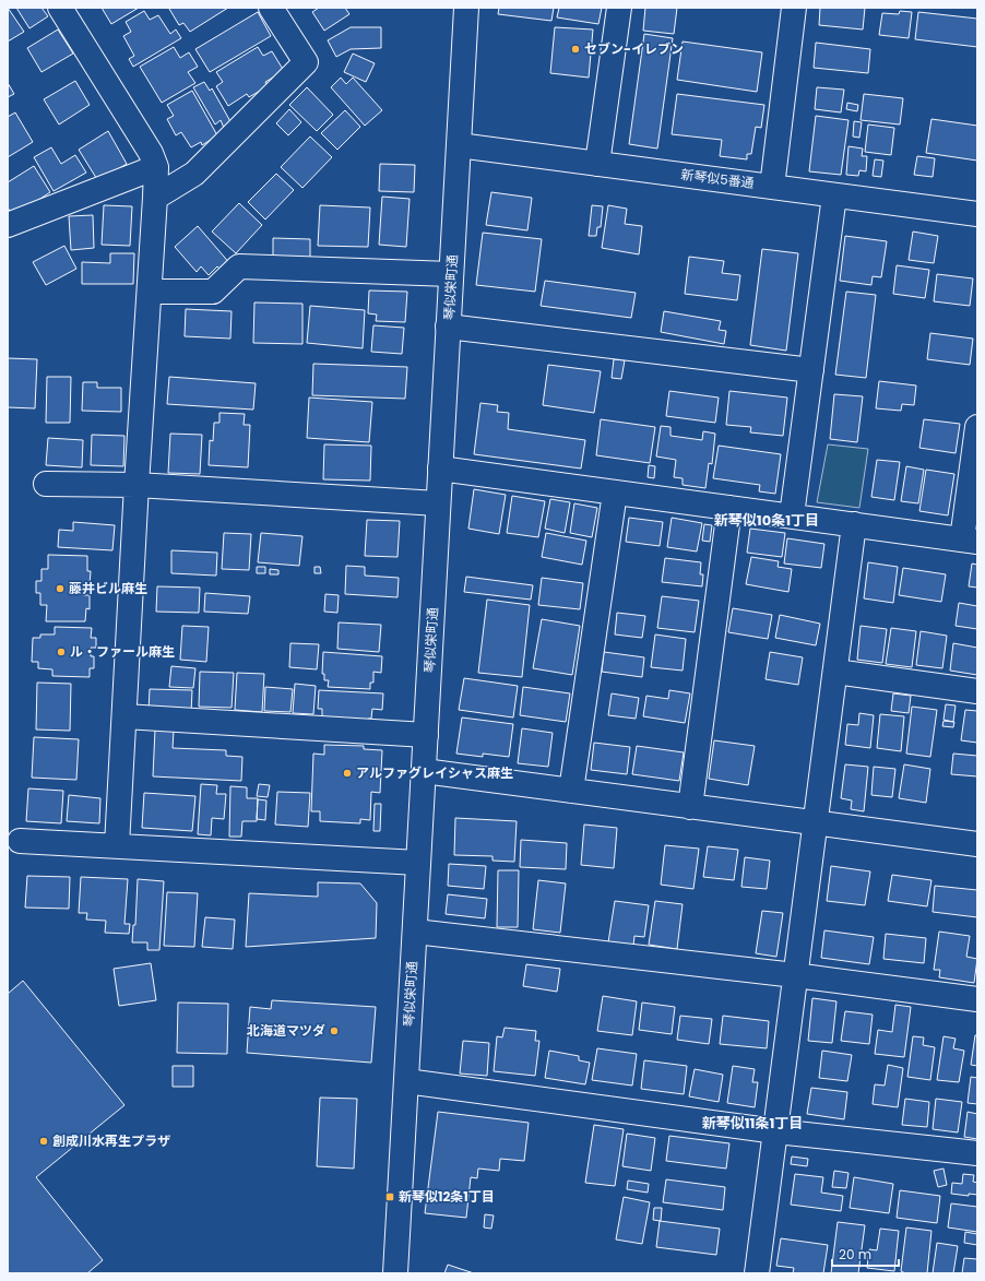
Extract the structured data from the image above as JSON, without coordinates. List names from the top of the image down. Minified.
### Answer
{"streets":{"street":["新琴似5番通","琴似栄町通"]},"crossings":[["新琴似5番通","琴似栄町通"]],"districts":["新琴似10条1丁目","新琴似11条1丁目"],"places":{"other":["セブン-イレブン","藤井ビル麻生","ル・ファール麻生","アルファグレイシャス麻生","北海道マツダ","創成川水再生プラザ"],"transit":["新琴似12条1丁目"]},"scale_bar":"20 m"}
